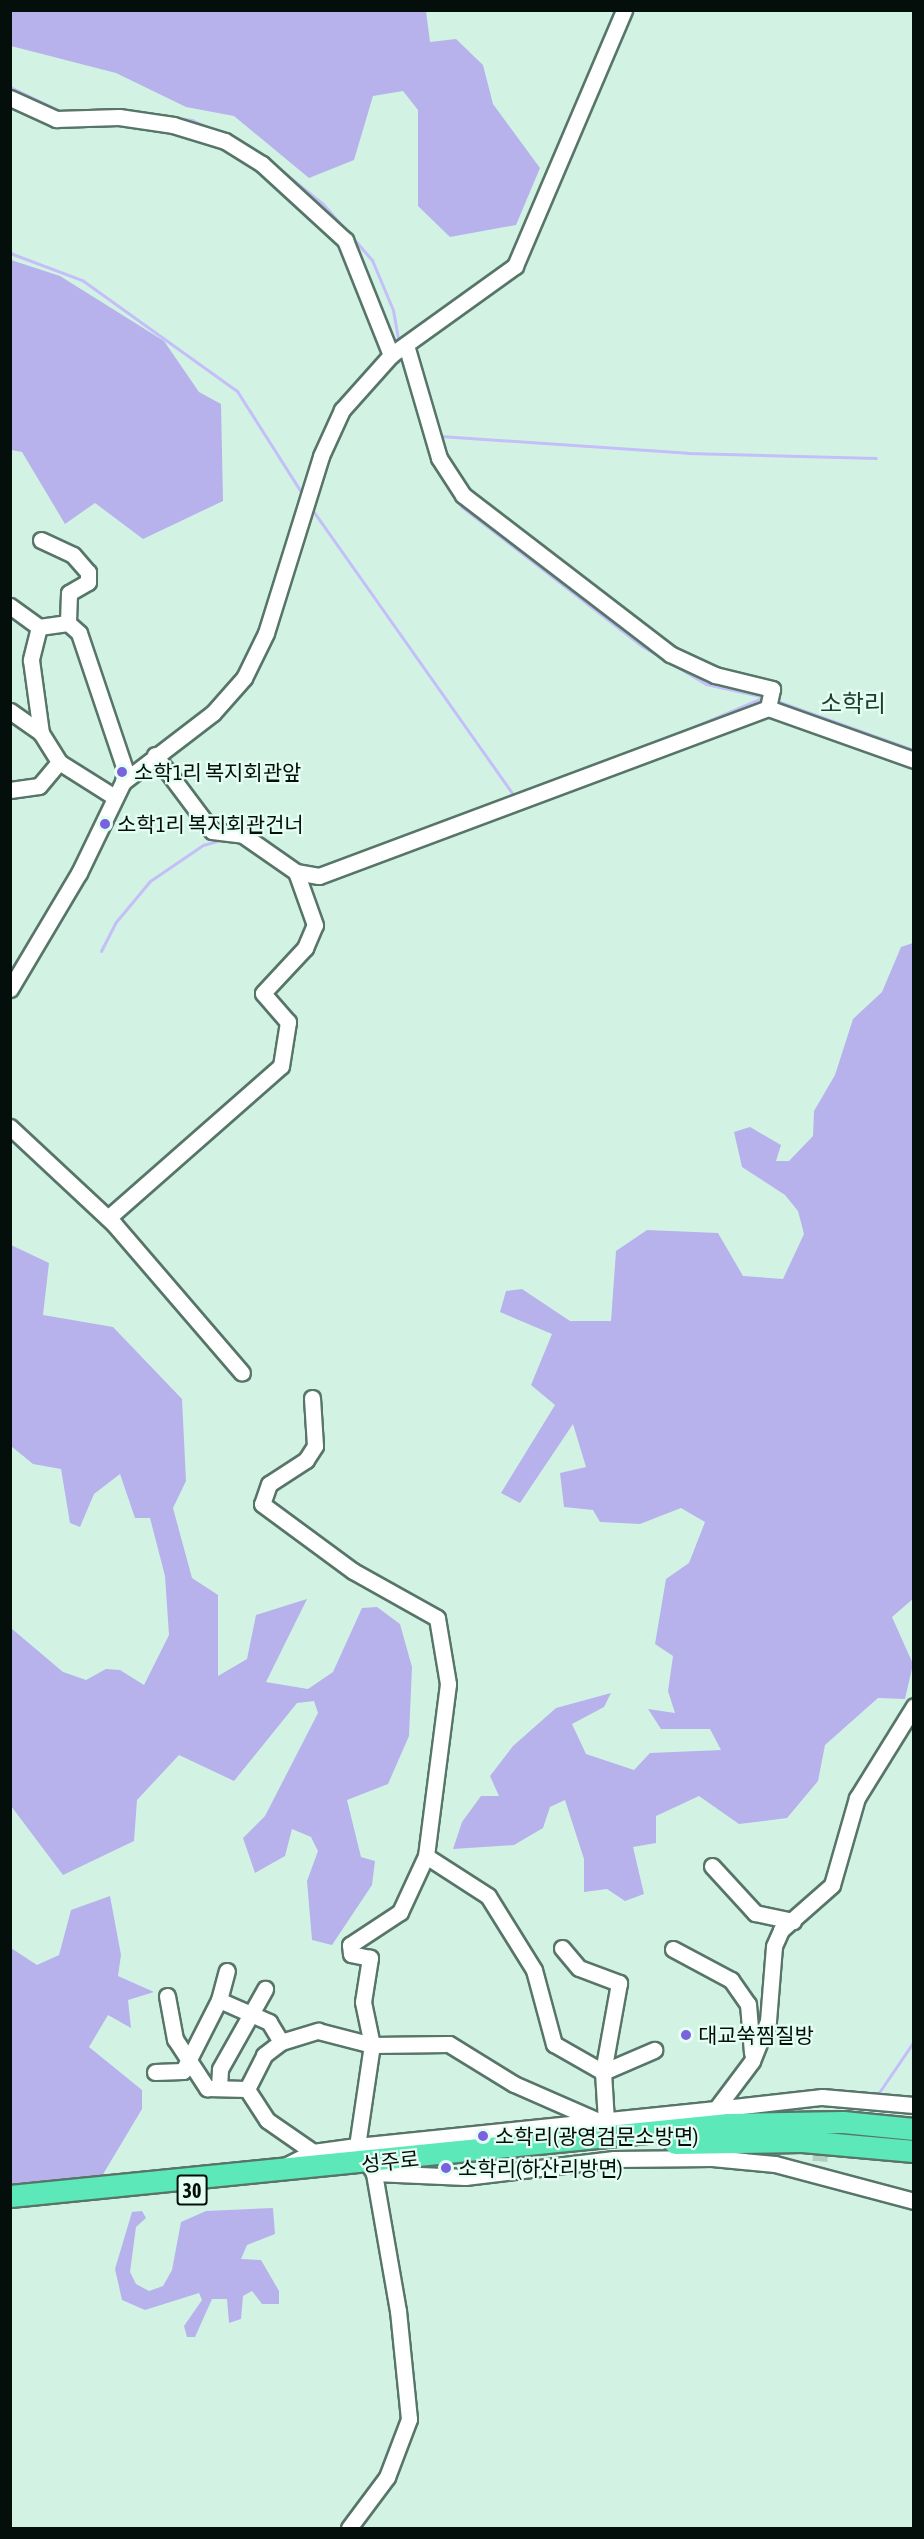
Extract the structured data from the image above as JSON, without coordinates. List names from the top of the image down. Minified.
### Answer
{"streets":{"highway":["성주로","30"]},"districts":["소학리"],"places":["소학1리 복지회관앞","소학1리 복지회관건너","대교쑥찜질방","소학리(광영검문소방면)","소학리(하산리방면)"]}
